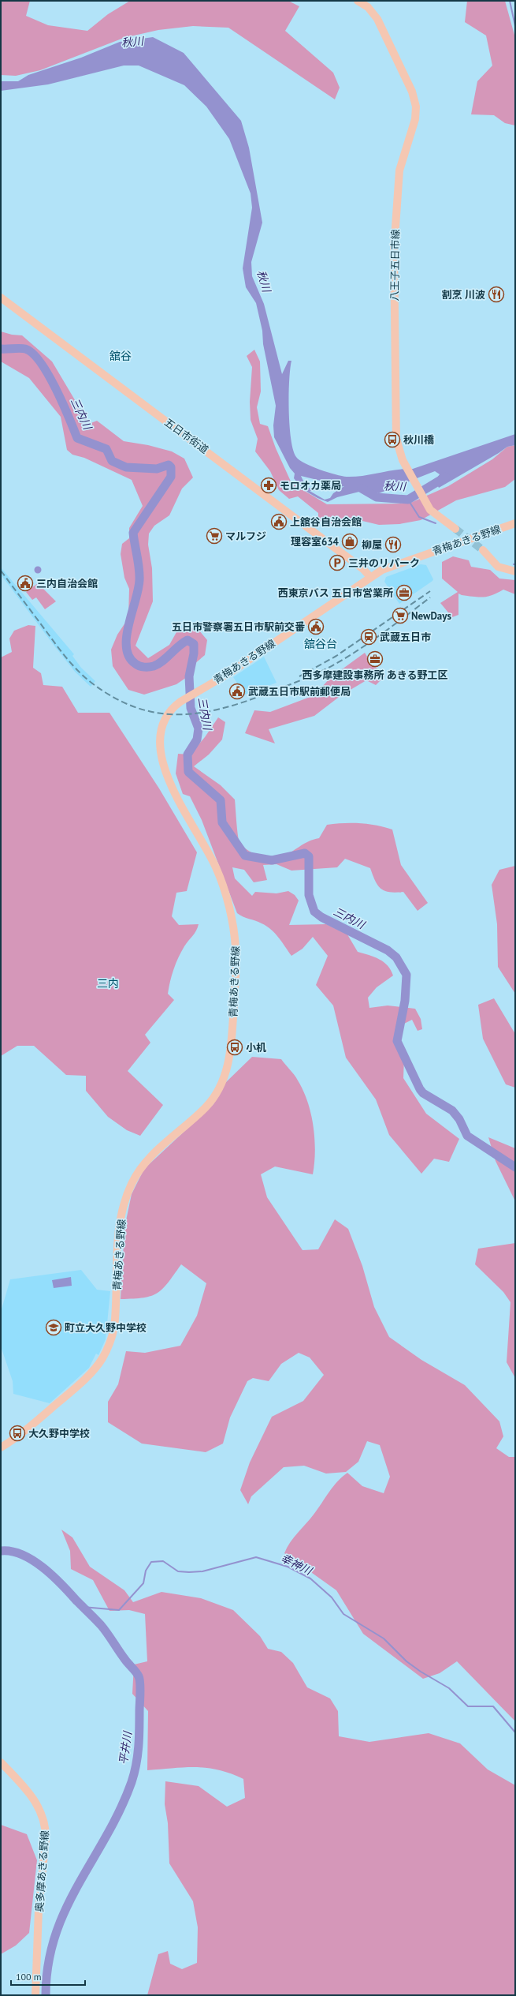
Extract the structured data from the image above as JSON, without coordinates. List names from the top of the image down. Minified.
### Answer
{"streets":{"main road":["八王子五日市線","五日市街道","青梅あきる野線","奥多摩あきる野線"]},"crossings":[["五日市街道","青梅あきる野線"]],"districts":["舘谷","舘谷台","三内"],"water":["秋川","三内川","幸神川","平井川"],"places":{"restaurant":["割烹 川波","柳屋"],"bus stop":["秋川橋","小机","大久野中学校"],"pharmacy":["モロオカ薬局"],"public building":["上舘谷自治会館","三内自治会館","五日市警察署五日市駅前交番","武蔵五日市駅前郵便局"],"supermarket":["マルフジ","NewDays"],"shop":["理容室634"],"parking":["三井のリパーク"],"office":["西東京バス 五日市営業所","西多摩建設事務所 あきる野工区"],"station":["武蔵五日市"],"school or university":["町立大久野中学校"]},"scale_bar":"100 m"}
